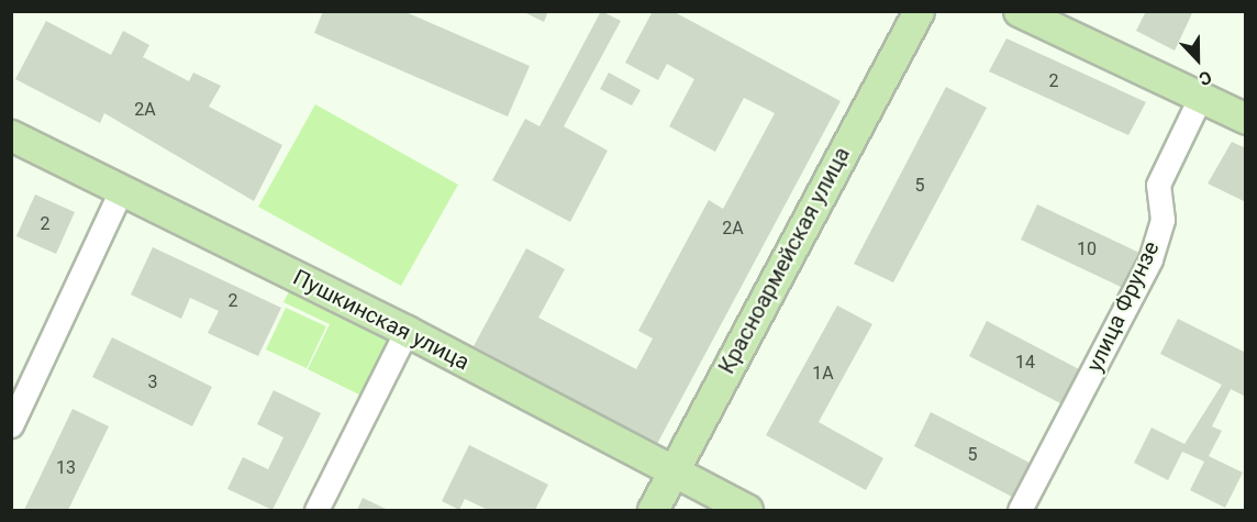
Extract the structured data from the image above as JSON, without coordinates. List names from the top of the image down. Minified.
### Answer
{"streets":{"main road":["Красноармейская улица","Пушкинская улица"],"street":["улица Фрунзе"]},"crossings":[["Красноармейская улица","Пушкинская улица"]],"house_numbers":["2","2А","5","2","2А","10","2","14","1А","3","5","13"],"north":"bottom"}
